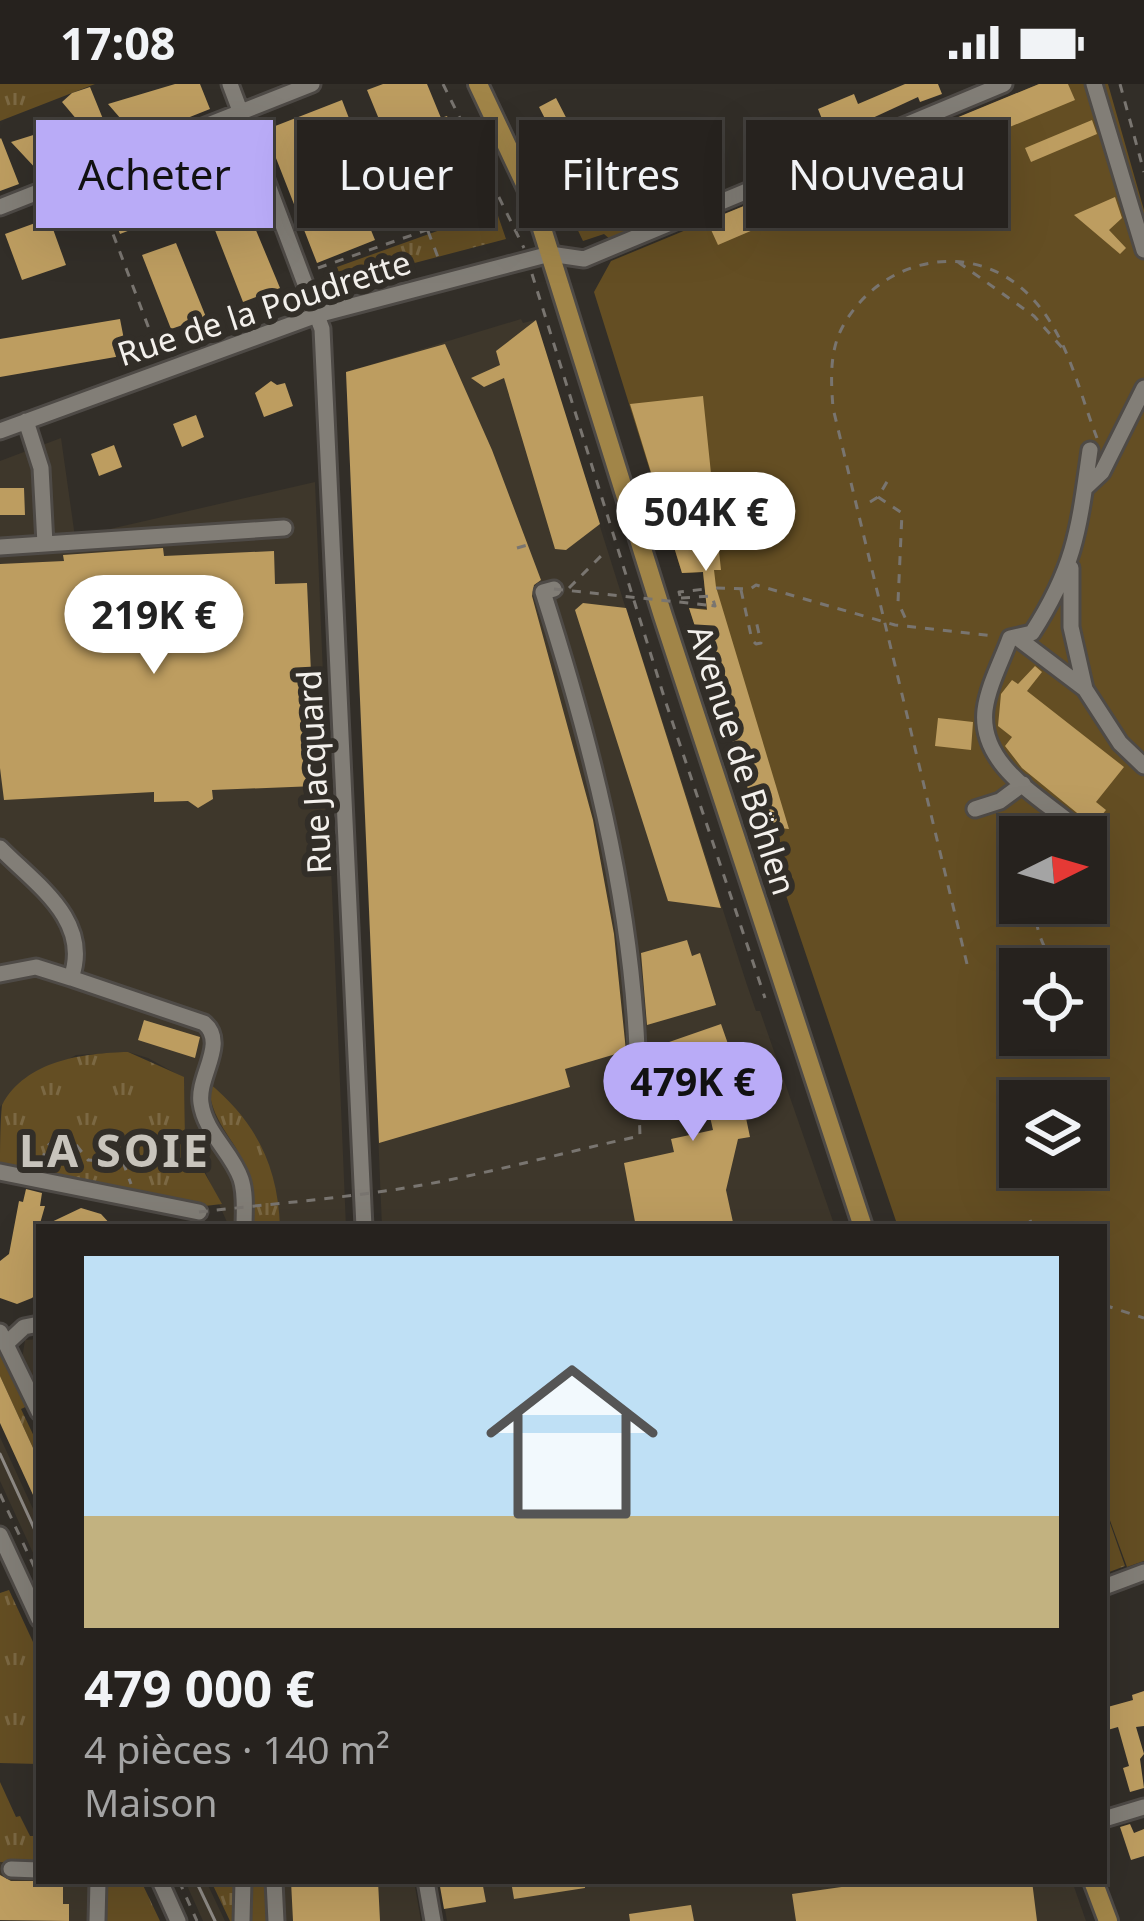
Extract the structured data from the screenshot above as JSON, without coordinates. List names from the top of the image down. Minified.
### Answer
{"streets":{"main road":["Avenue de Böhlen"],"street":["Rue de la Poudrette","Rue Jacquard"]},"crossings":[["Rue de la Poudrette","Avenue de Böhlen"],["Rue de la Poudrette","Rue Jacquard"]],"districts":["LA SOIE"],"north":"right","page":{"status":"17:08","chip":["Acheter","Louer","Filtres","Nouveau"],"price":["504K €","219K €","479K €"],"list":[{"name":"479 000 €","note":"4 pièces · 140 m² · Maison"}]}}
